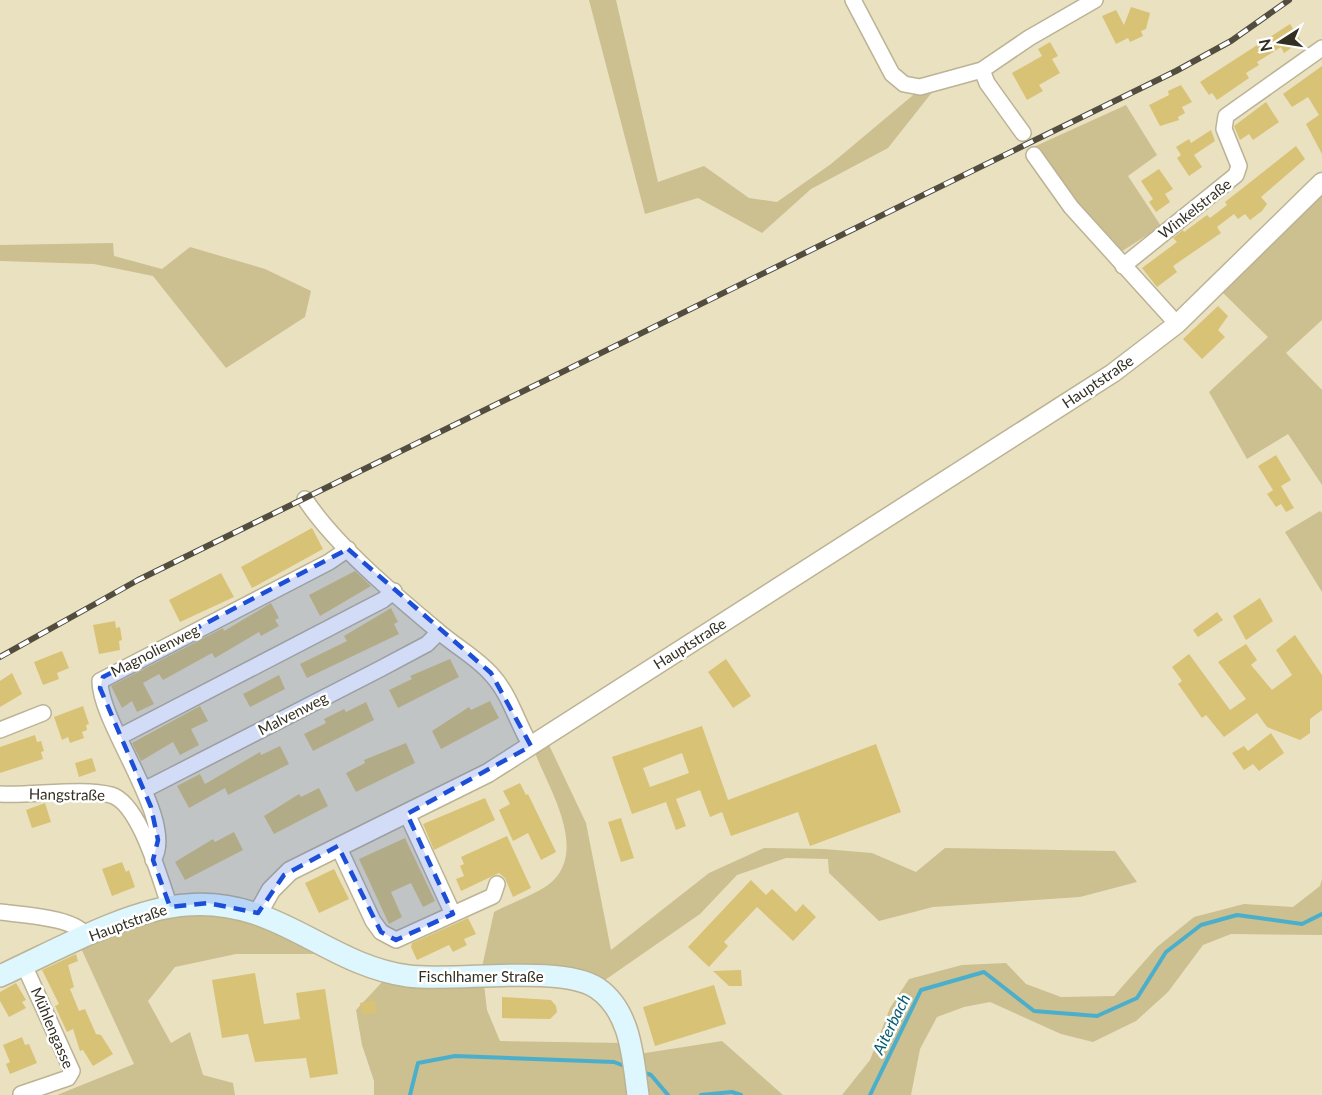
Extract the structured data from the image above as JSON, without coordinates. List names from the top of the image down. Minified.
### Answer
{"streets":{"main road":["Hauptstraße","Fischlhamer Straße"],"street":["Winkelstraße","Magnolienweg","Malvenweg","Hangstraße","Mühlengasse"]},"crossings":[["Hauptstraße","Hangstraße"],["Hauptstraße","Fischlhamer Straße"],["Hauptstraße","Mühlengasse"],["Magnolienweg","Malvenweg"],["Magnolienweg","Hangstraße"]],"water":["Aiterbach"],"north":"left"}
